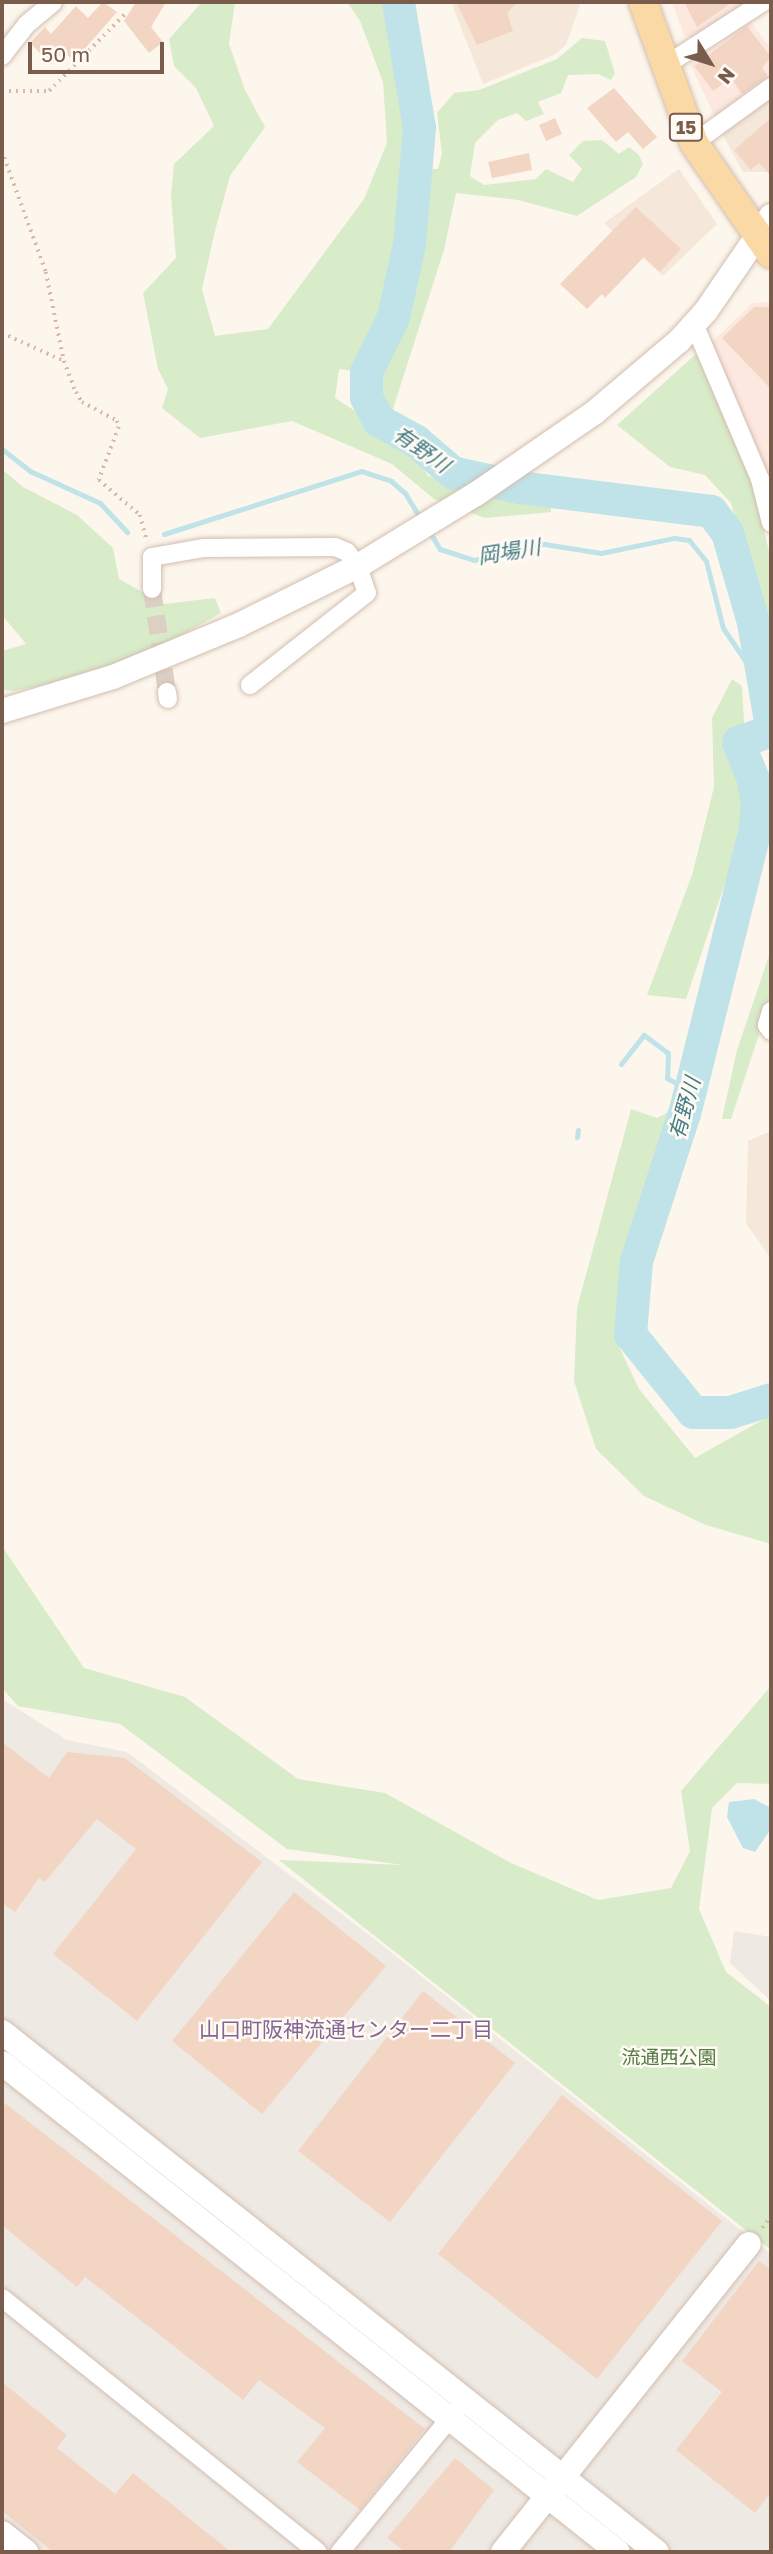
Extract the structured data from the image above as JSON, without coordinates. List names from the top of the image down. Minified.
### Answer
{"streets":{"main road":["15"]},"districts":["山口町阪神流通センター二丁目"],"water":["有野川","岡場川"],"parks":["流通西公園"],"scale_bar":"50 m","north":"bottom right"}
